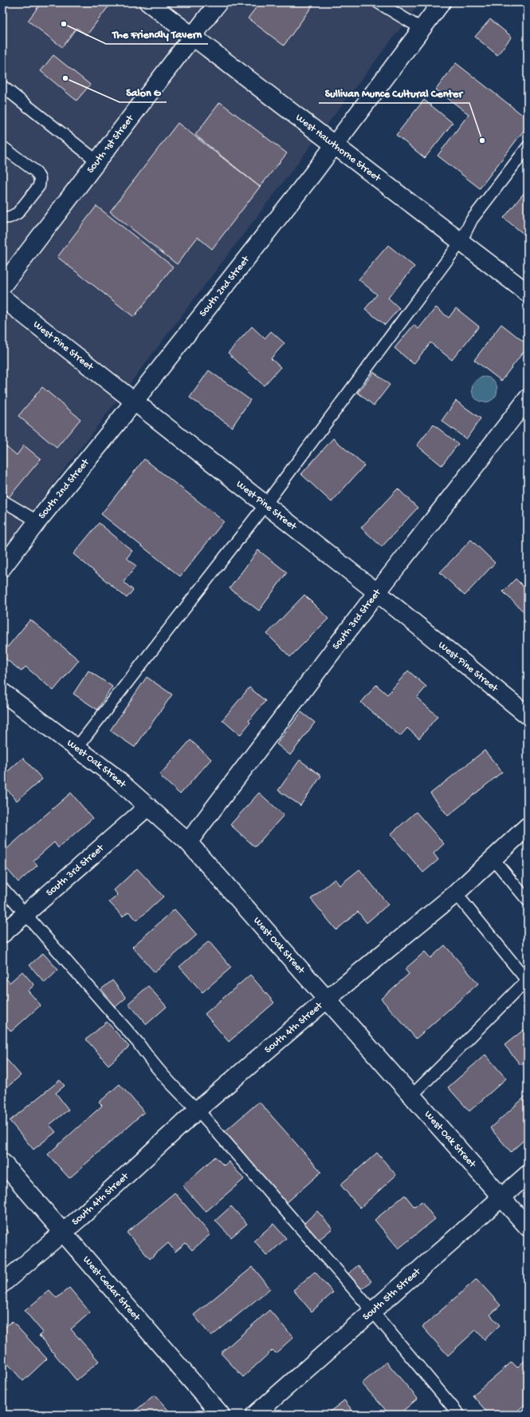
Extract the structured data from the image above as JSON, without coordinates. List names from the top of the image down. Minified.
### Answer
{"streets":{"street":["South 1st Street","West Hawthorne Street","South 2nd Street","West Pine Street","South 3rd Street","West Oak Street","South 4th Street","West Cedar Street","South 5th Street"]},"crossings":[["South 1st Street","West Hawthorne Street"],["West Hawthorne Street","South 2nd Street"],["South 2nd Street","West Pine Street"],["West Pine Street","South 3rd Street"],["South 3rd Street","West Oak Street"],["West Oak Street","South 4th Street"],["West Oak Street","South 5th Street"],["South 4th Street","West Cedar Street"]],"places":["The Friendly Tavern","Salon G","Sullivan Munce Cultural Center"]}
